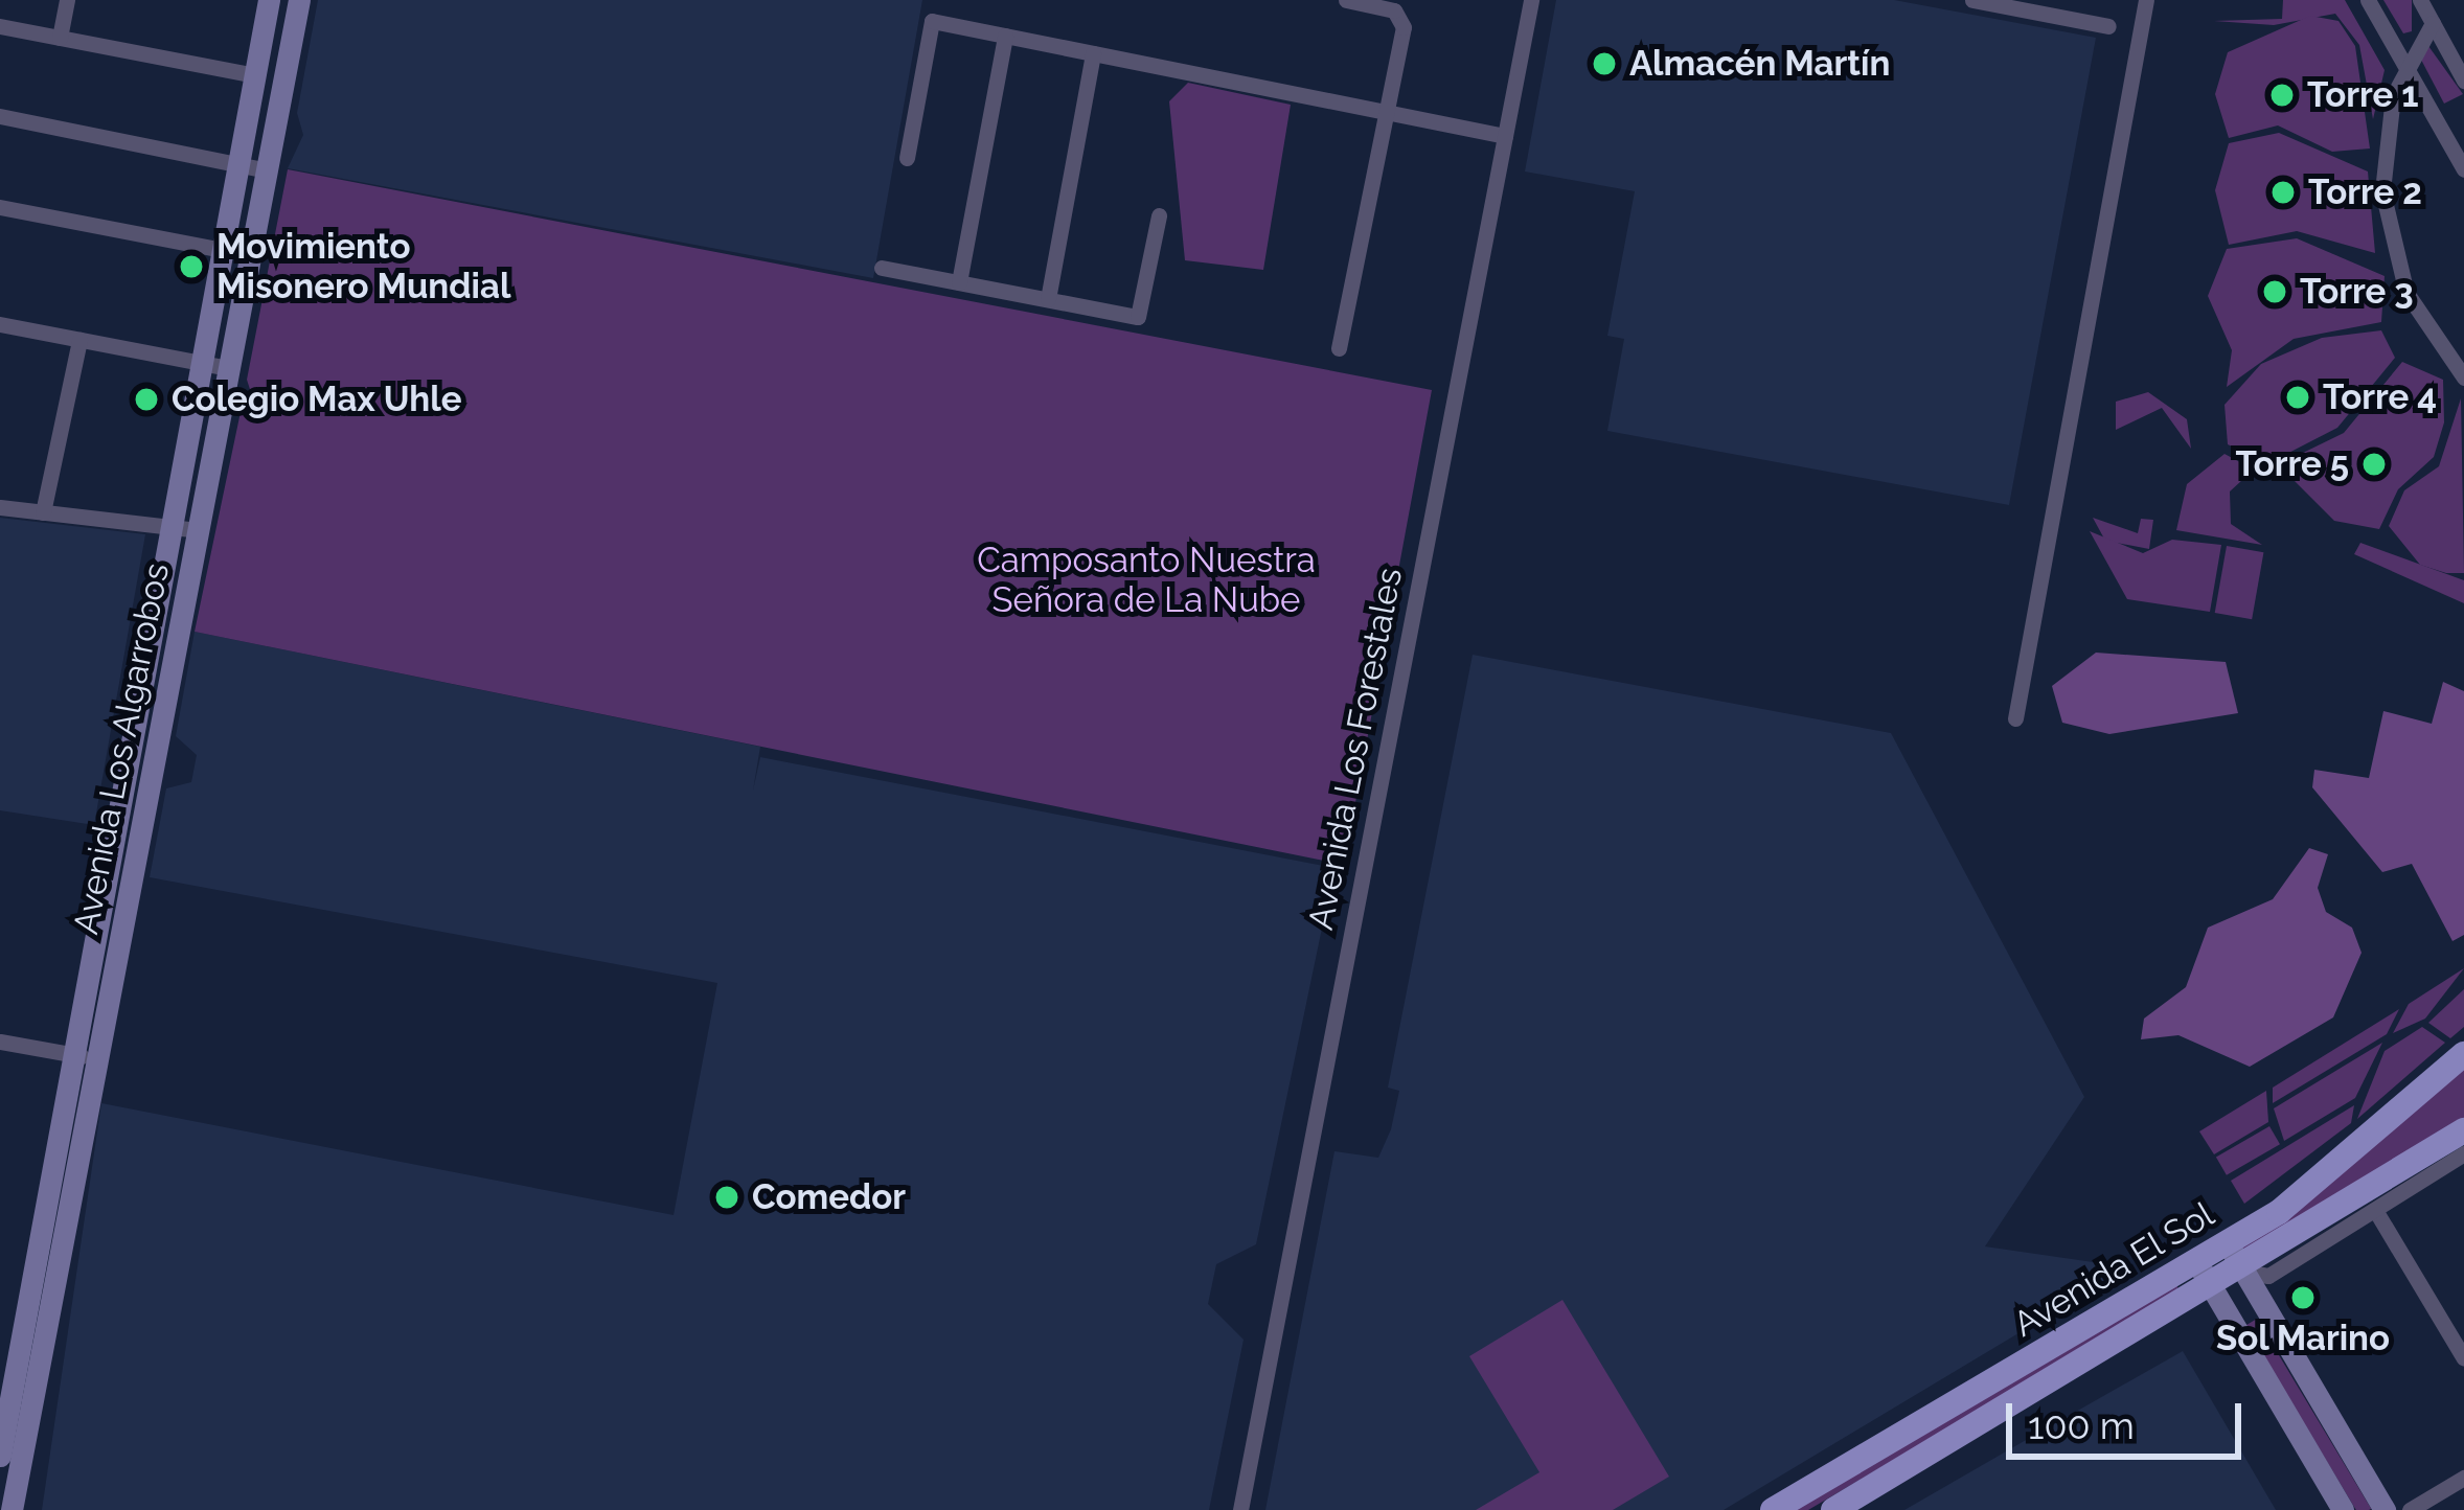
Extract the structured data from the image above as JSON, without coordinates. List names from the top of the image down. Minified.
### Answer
{"streets":{"main road":["Avenida El Sol"],"street":["Avenida Los Algarrobos","Avenida Los Forestales"]},"parks":["Camposanto Nuestra Señora de La Nube"],"places":["Almacén Martín","Torre 1","Torre 2","Movimiento Misonero Mundial","Torre 3","Torre 4","Colegio Max Uhle","Torre 5","Comedor","Sol Marino"],"scale_bar":"100 m"}
